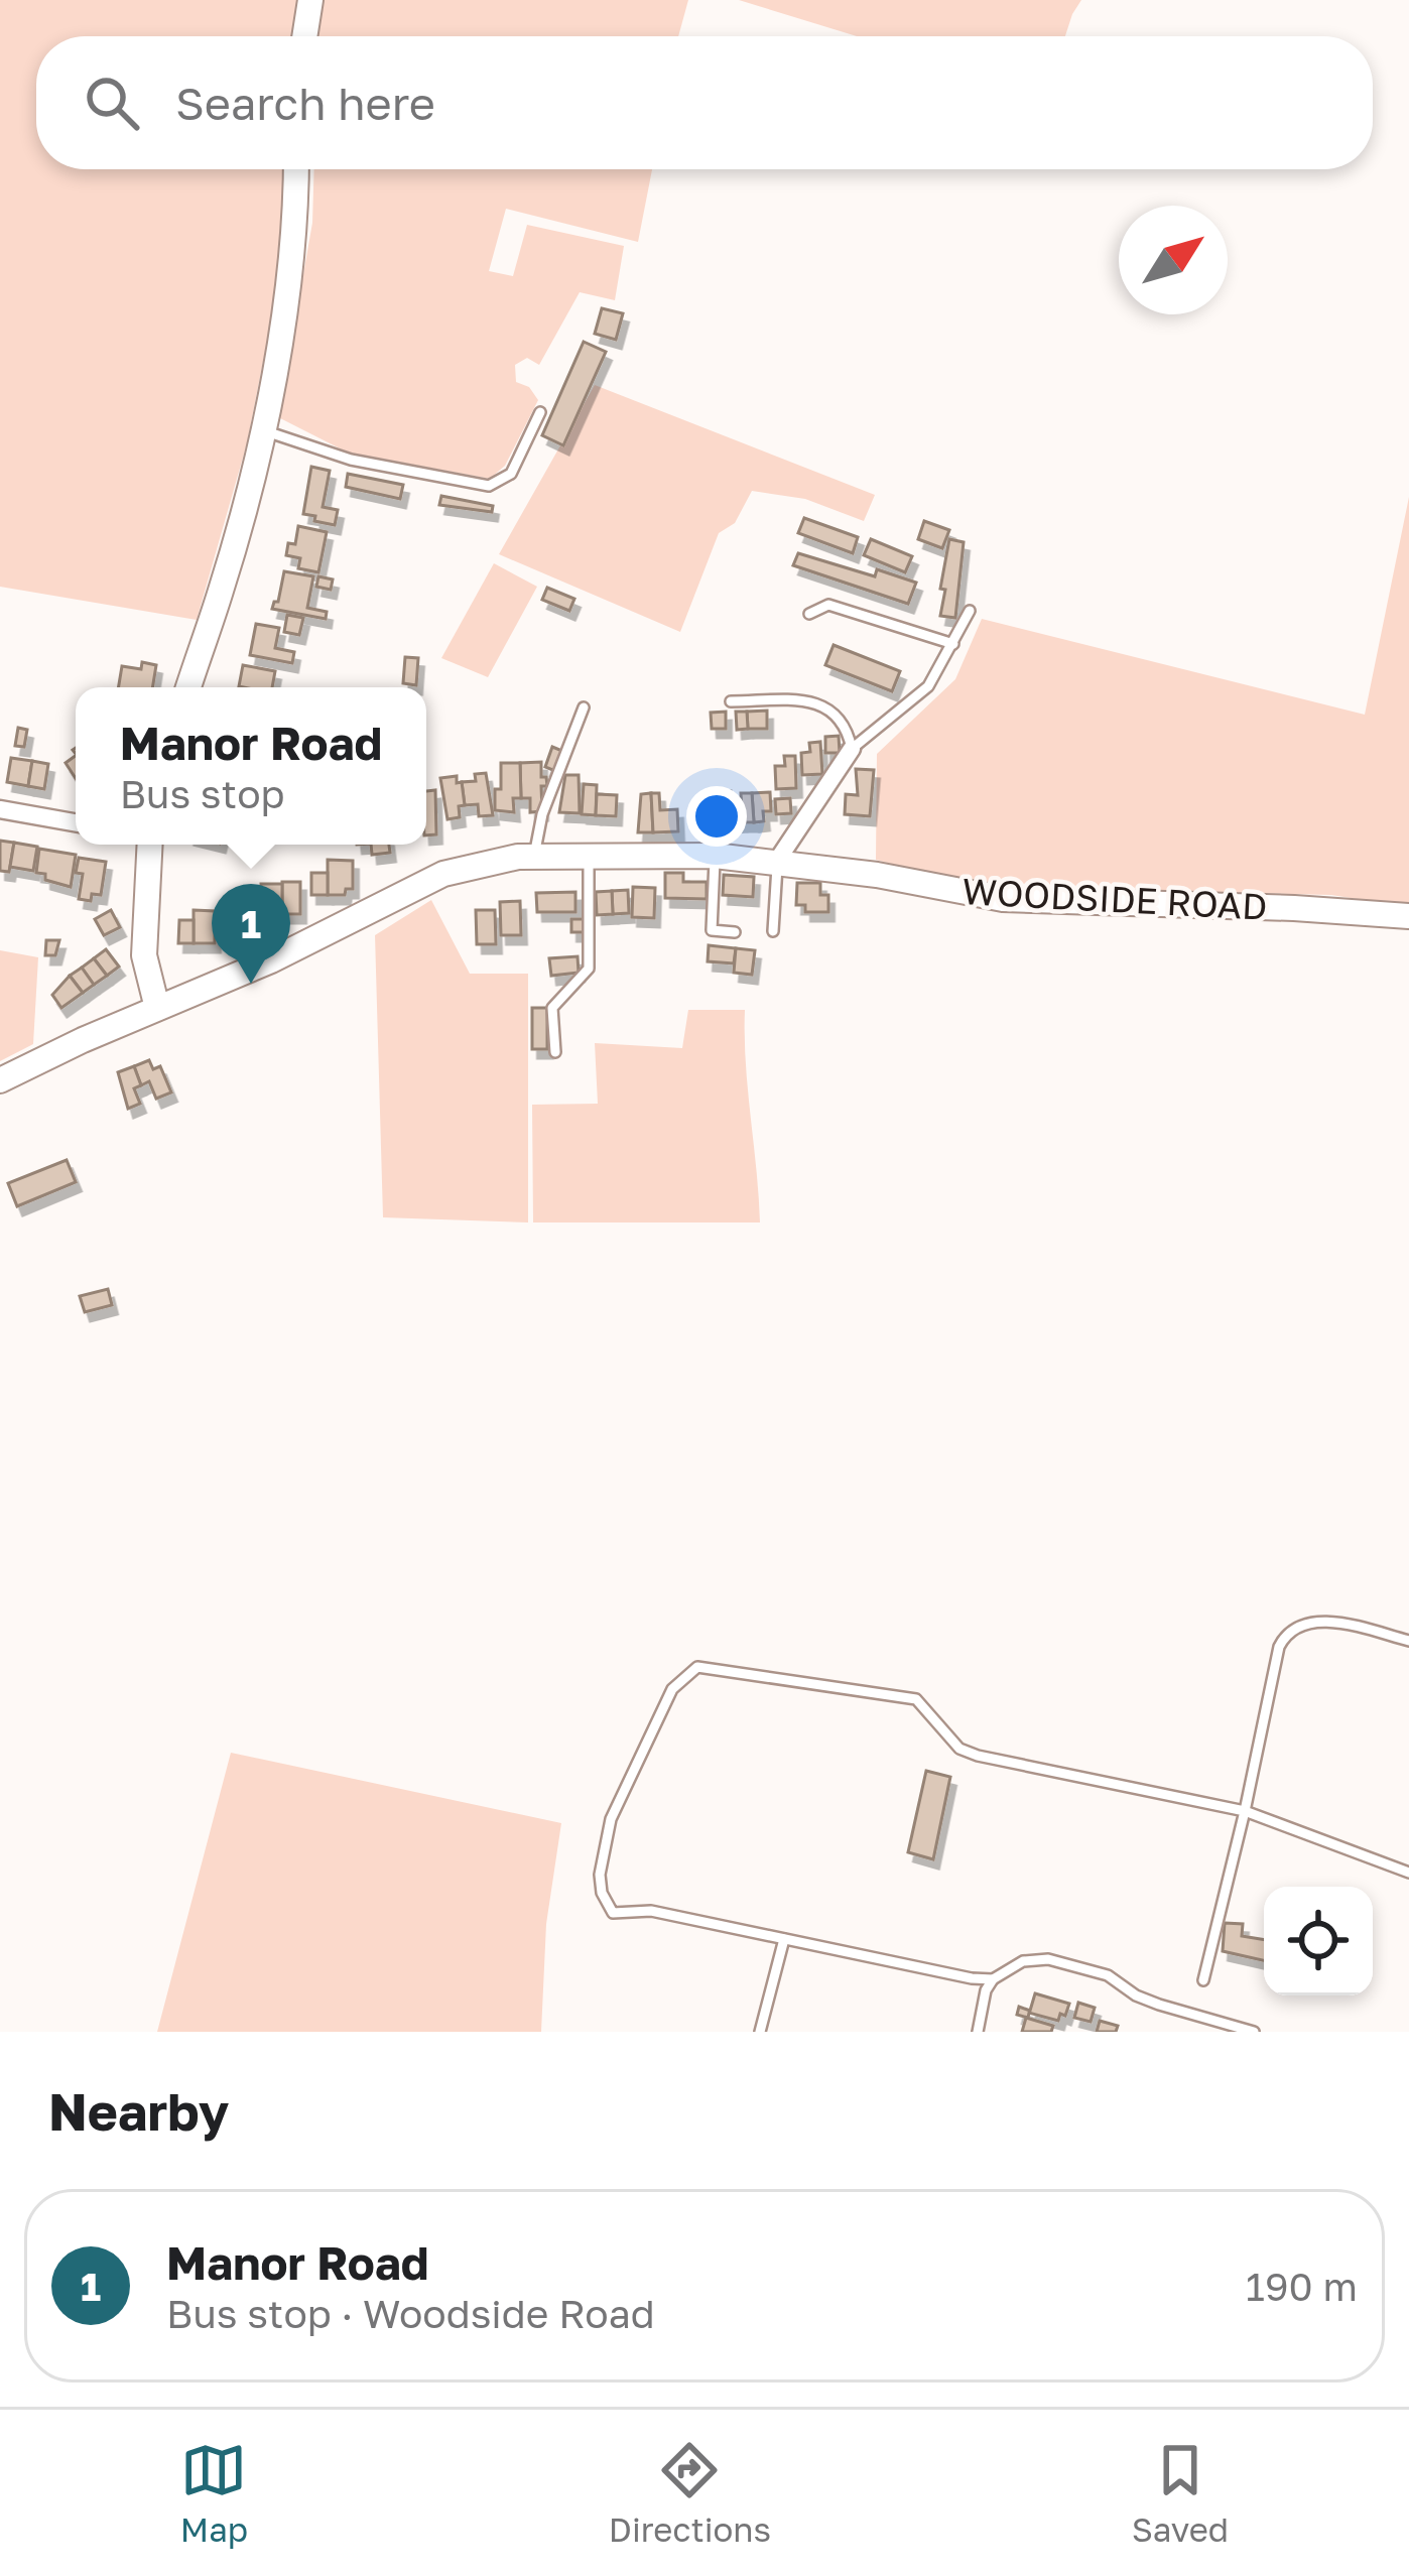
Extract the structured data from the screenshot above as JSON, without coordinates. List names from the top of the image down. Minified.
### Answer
{"streets":{"street":["WOODSIDE ROAD"]},"north":"top right","page":{"search":"Search here","popup":["Manor Road","Bus stop"],"pins":"1","heading":"Nearby","list":[{"mark":"1","name":"Manor Road","note":"Bus stop · Woodside Road","value":"190 m"}],"nav":["Map","Directions","Saved"]}}
